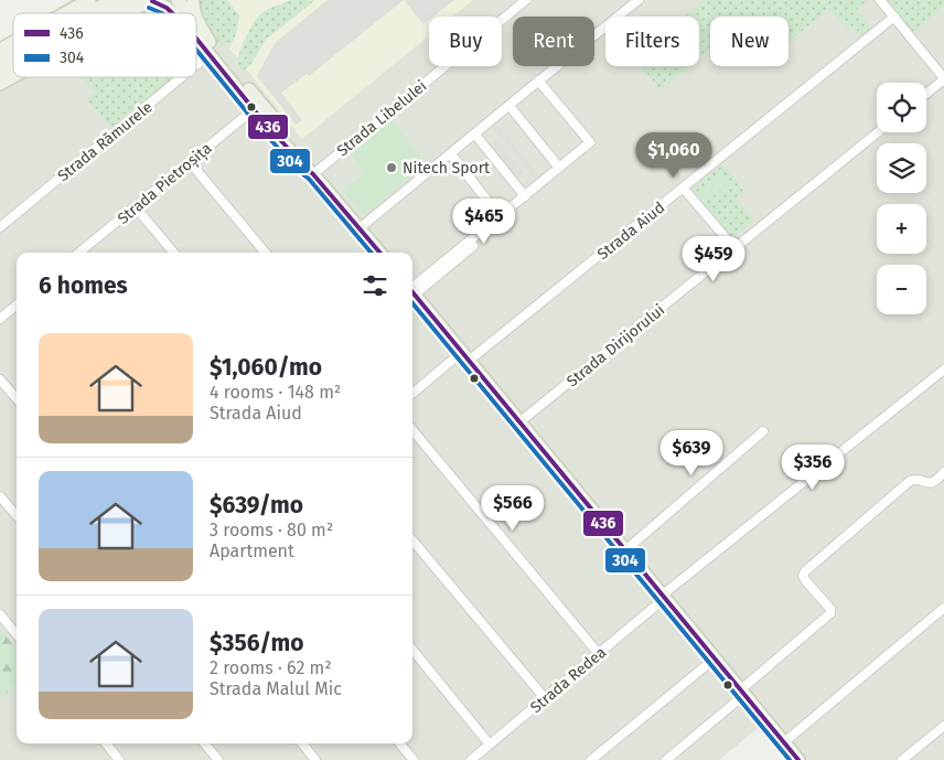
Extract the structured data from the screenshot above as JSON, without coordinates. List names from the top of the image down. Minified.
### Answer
{"streets":{"street":["Strada Libelulei","Strada Rămurele","Strada Pietroșița","Strada Aiud","Strada Dirijorului","Strada Redea"]},"places":["Nitech Sport"],"lines":["transit line 436","transit line 304"],"legend":["436","304"],"page":{"chip":["Buy","Rent","Filters","New"],"map_buttons":["+","−"],"price":["$1,060","$465","$459","$639","$356","$566"],"heading":"6 homes","list":[{"name":"$1,060/mo","note":"4 rooms · 148 m² · Strada Aiud"},{"name":"$639/mo","note":"3 rooms · 80 m² · Apartment"},{"name":"$356/mo","note":"2 rooms · 62 m² · Strada Malul Mic"}]}}
